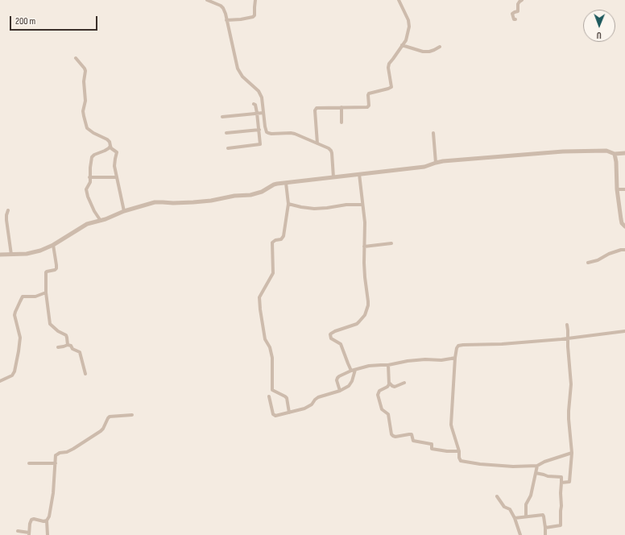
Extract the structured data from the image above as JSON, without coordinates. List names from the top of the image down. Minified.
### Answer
{"scale_bar":"200 m","north":"bottom"}
